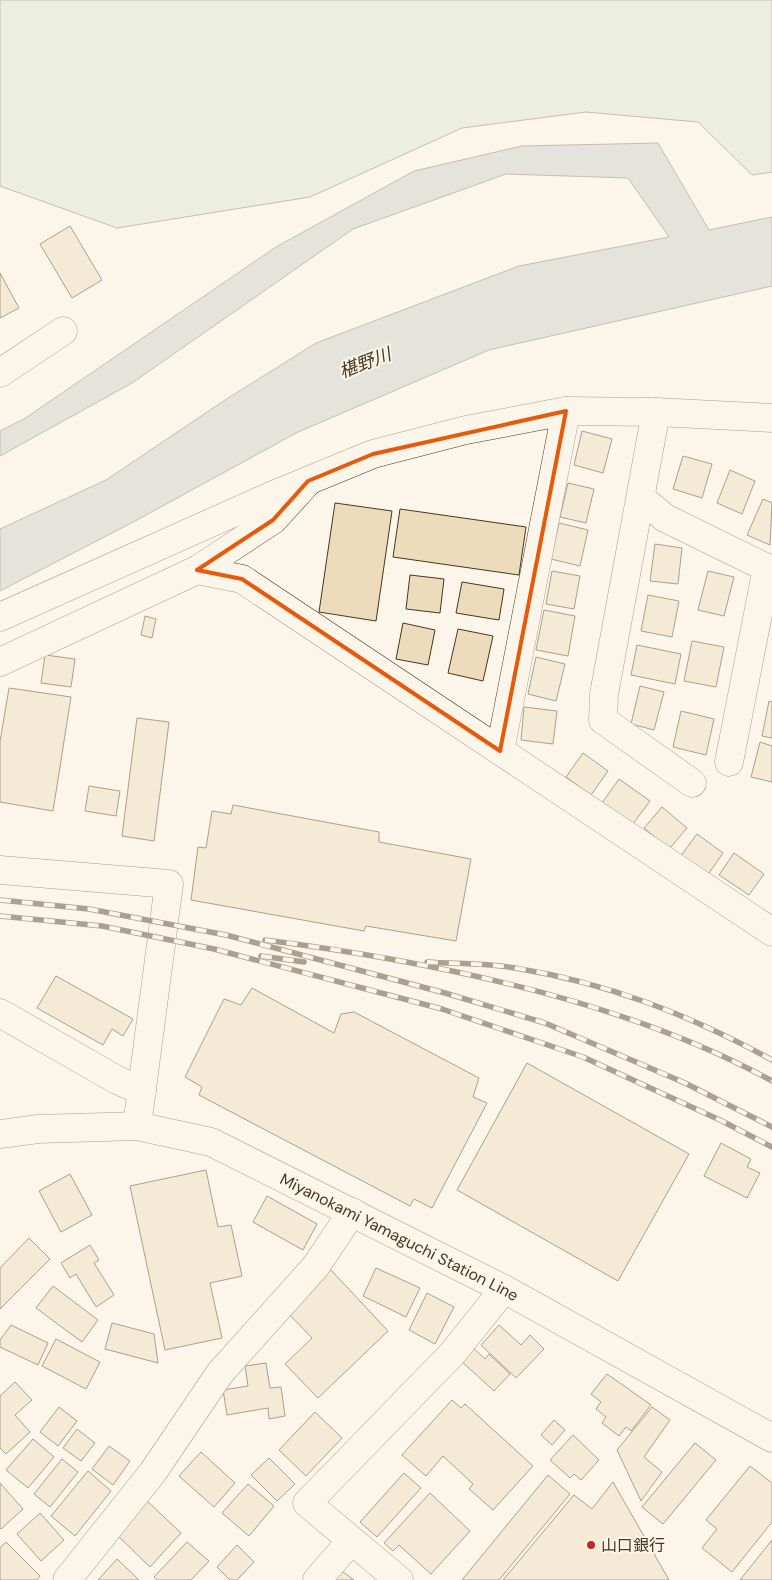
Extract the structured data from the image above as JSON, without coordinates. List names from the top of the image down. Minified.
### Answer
{"streets":{"street":["Miyanokami Yamaguchi Station Line"]},"water":["椹野川"],"places":["山口銀行"]}
